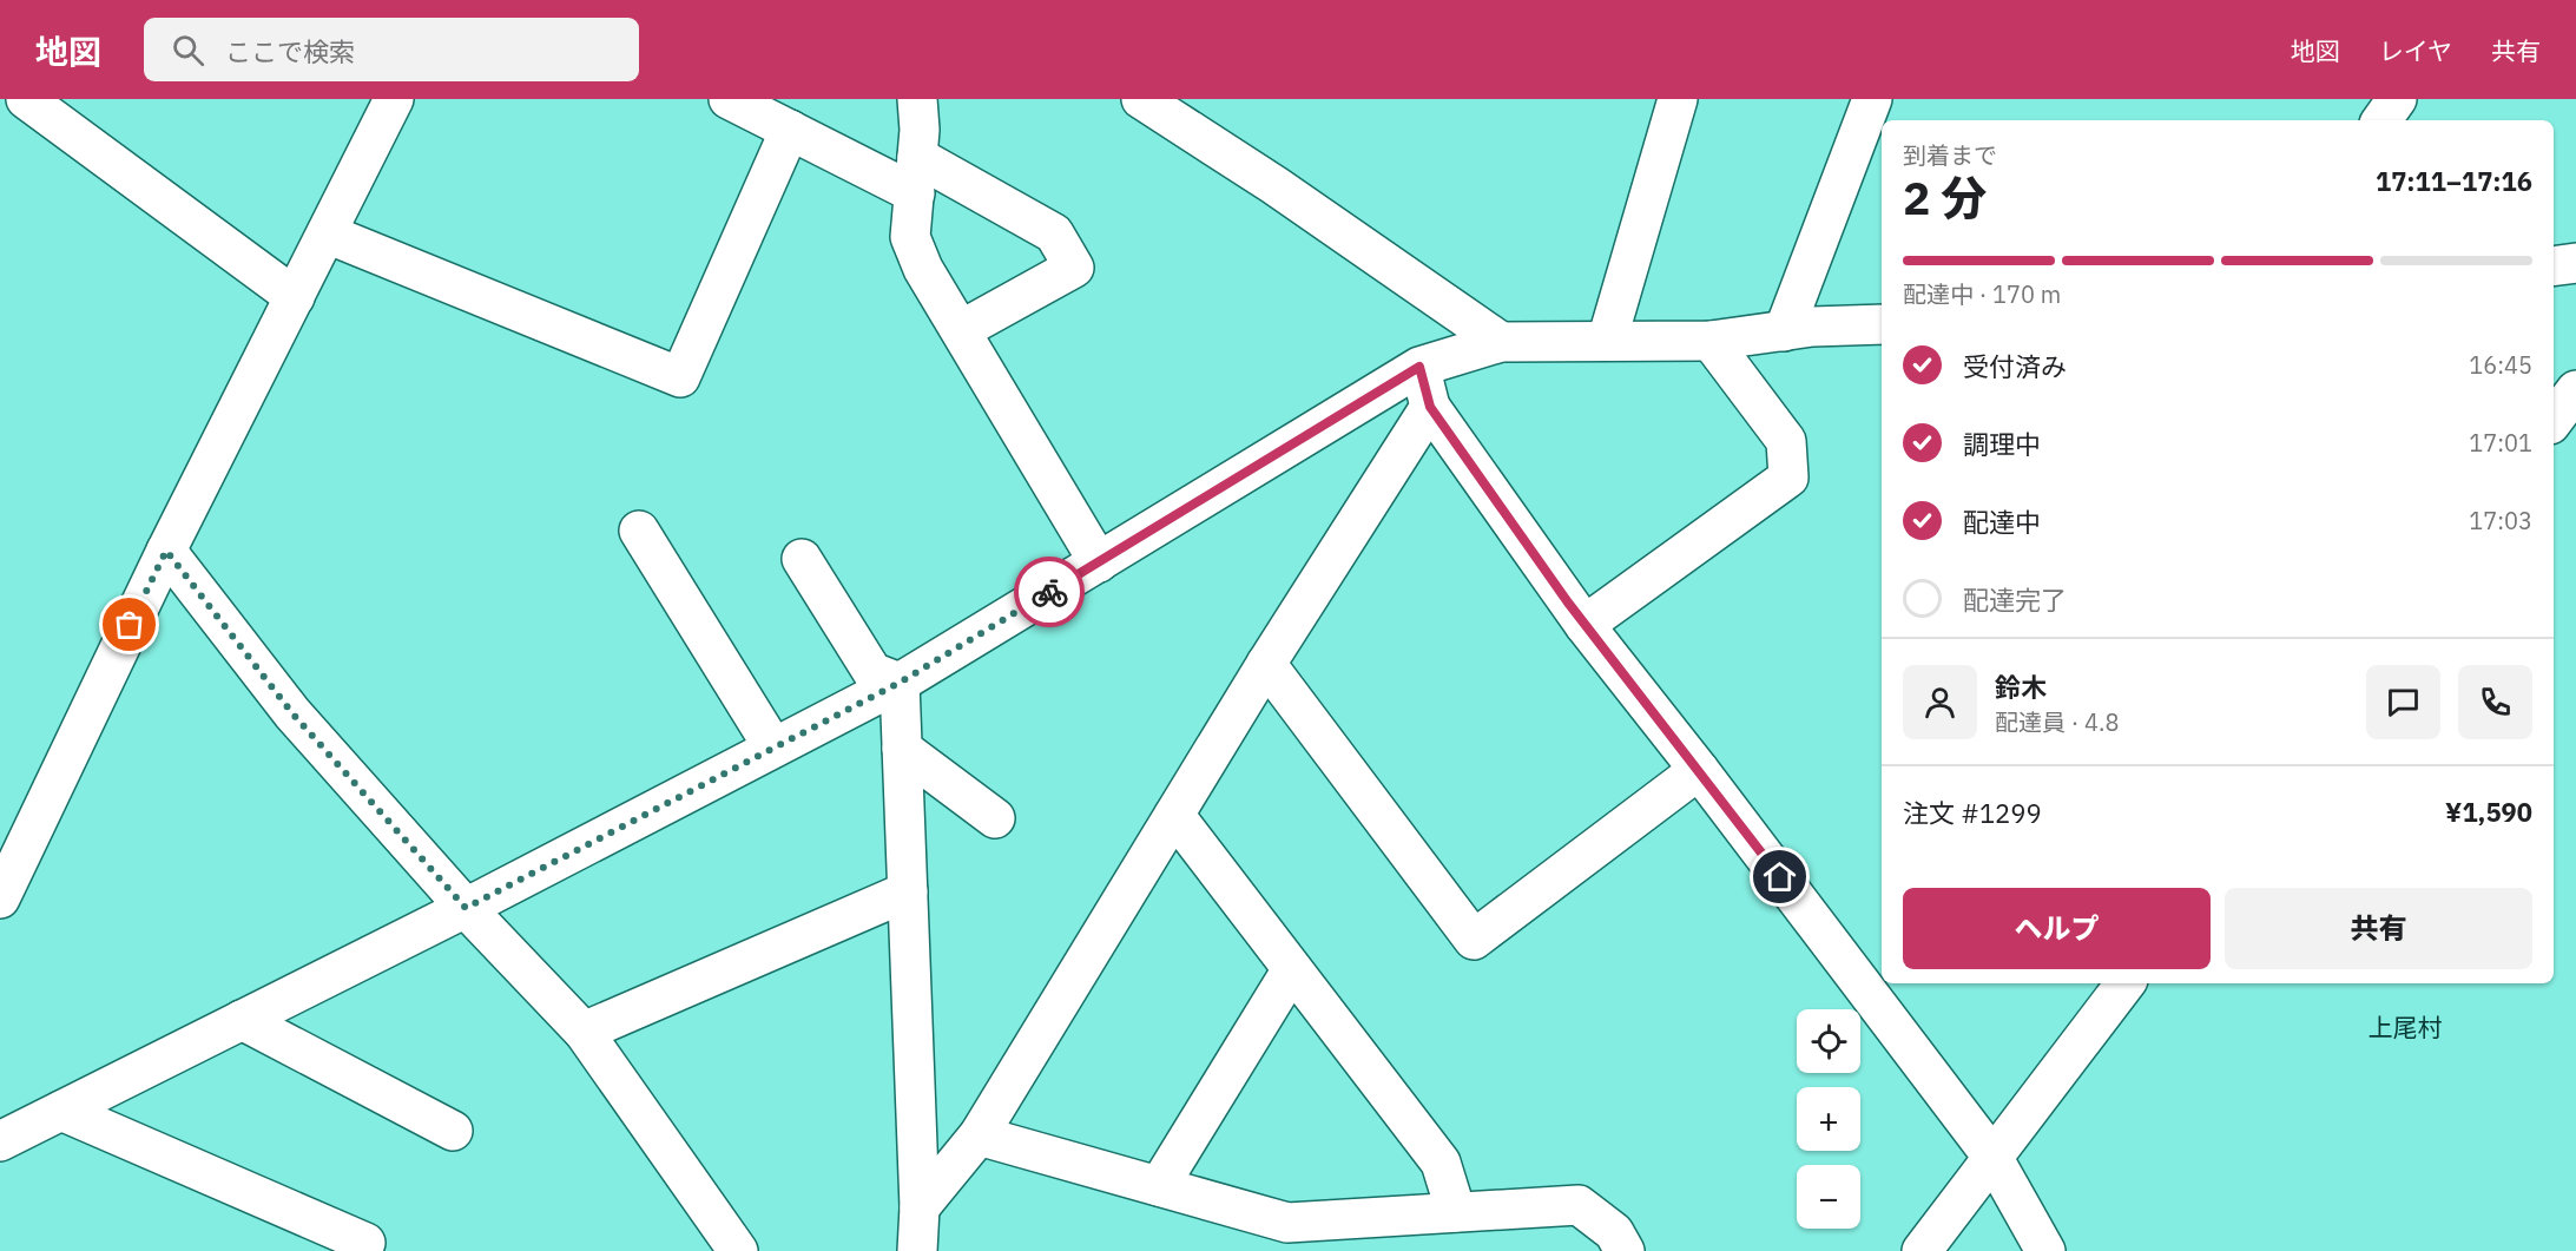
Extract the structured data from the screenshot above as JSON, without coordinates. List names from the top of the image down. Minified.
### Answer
{"districts":["上尾村"],"page":{"header":"地図","search":"ここで検索","nav":["地図","レイヤ","共有"],"heading":["2 分","到着まで","17:11–17:16"],"panel":["鈴木","配達員 · 4.8","注文 #1299","¥1,590"],"bar":"配達中 · 170 m","list":[["受付済み","16:45"],["調理中","17:01"],["配達中","17:03"],"配達完了"],"buttons":["ヘルプ","共有"],"map_buttons":["+","−"]}}
